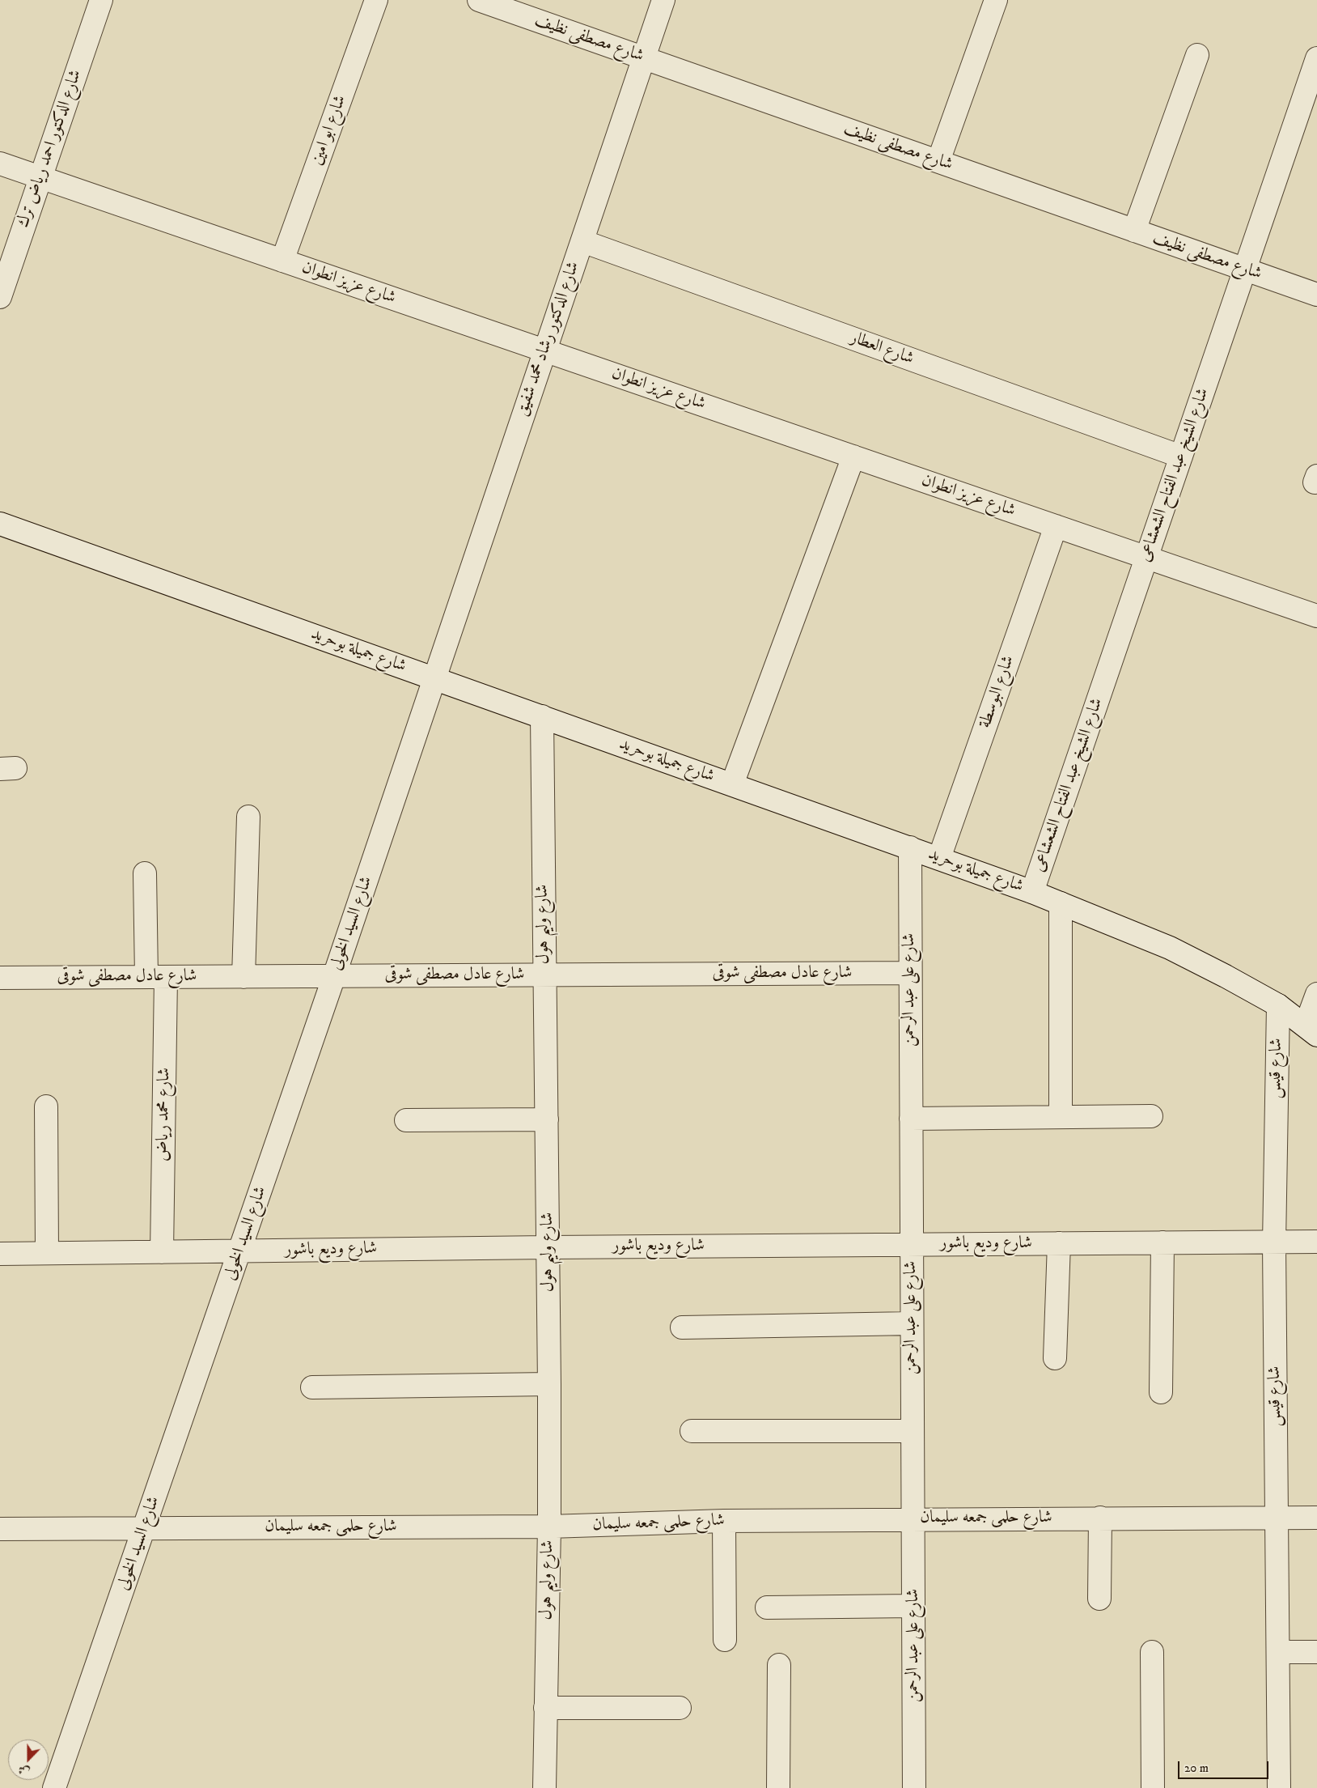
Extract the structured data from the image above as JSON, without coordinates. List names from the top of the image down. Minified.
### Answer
{"streets":{"street":["شارع مصطفى نظيف","شارع ابو امين","شارع الدكتور احمد رياض ترك","شارع عزيز انطوان","شارع الدكتور رشاد محمد شفيق","شارع العطار","شارع الشيخ عبد الفتاح الشعشاعى","شارع جميلة بوحريد","شارع البوسطة","شارع السيد الخولى","شارع وليم هول","شارع عادل مصطفى شوقى","شارع على عبد الرحمن","شارع قيس","شارع محمد رياض","شارع وديع باشور","شارع حلمى جمعه سليمان"]},"crossings":[["شارع مصطفى نظيف","شارع الدكتور رشاد محمد شفيق"],["شارع مصطفى نظيف","شارع الشيخ عبد الفتاح الشعشاعى"],["شارع ابو امين","شارع عزيز انطوان"],["شارع الدكتور احمد رياض ترك","شارع عزيز انطوان"],["شارع عزيز انطوان","شارع الدكتور رشاد محمد شفيق"],["شارع عزيز انطوان","شارع الشيخ عبد الفتاح الشعشاعى"],["شارع عزيز انطوان","شارع البوسطة"],["شارع الدكتور رشاد محمد شفيق","شارع العطار"],["شارع الدكتور رشاد محمد شفيق","شارع جميلة بوحريد"],["شارع الدكتور رشاد محمد شفيق","شارع السيد الخولى"],["شارع العطار","شارع الشيخ عبد الفتاح الشعشاعى"],["شارع الشيخ عبد الفتاح الشعشاعى","شارع جميلة بوحريد"],["شارع جميلة بوحريد","شارع البوسطة"],["شارع جميلة بوحريد","شارع السيد الخولى"],["شارع جميلة بوحريد","شارع وليم هول"],["شارع جميلة بوحريد","شارع على عبد الرحمن"],["شارع جميلة بوحريد","شارع قيس"],["شارع السيد الخولى","شارع عادل مصطفى شوقى"],["شارع السيد الخولى","شارع وديع باشور"],["شارع السيد الخولى","شارع حلمى جمعه سليمان"],["شارع وليم هول","شارع عادل مصطفى شوقى"],["شارع وليم هول","شارع وديع باشور"],["شارع وليم هول","شارع حلمى جمعه سليمان"],["شارع عادل مصطفى شوقى","شارع على عبد الرحمن"],["شارع عادل مصطفى شوقى","شارع محمد رياض"],["شارع على عبد الرحمن","شارع وديع باشور"],["شارع على عبد الرحمن","شارع حلمى جمعه سليمان"],["شارع قيس","شارع وديع باشور"],["شارع قيس","شارع حلمى جمعه سليمان"],["شارع محمد رياض","شارع وديع باشور"]],"scale_bar":"20 m","north":"bottom"}
